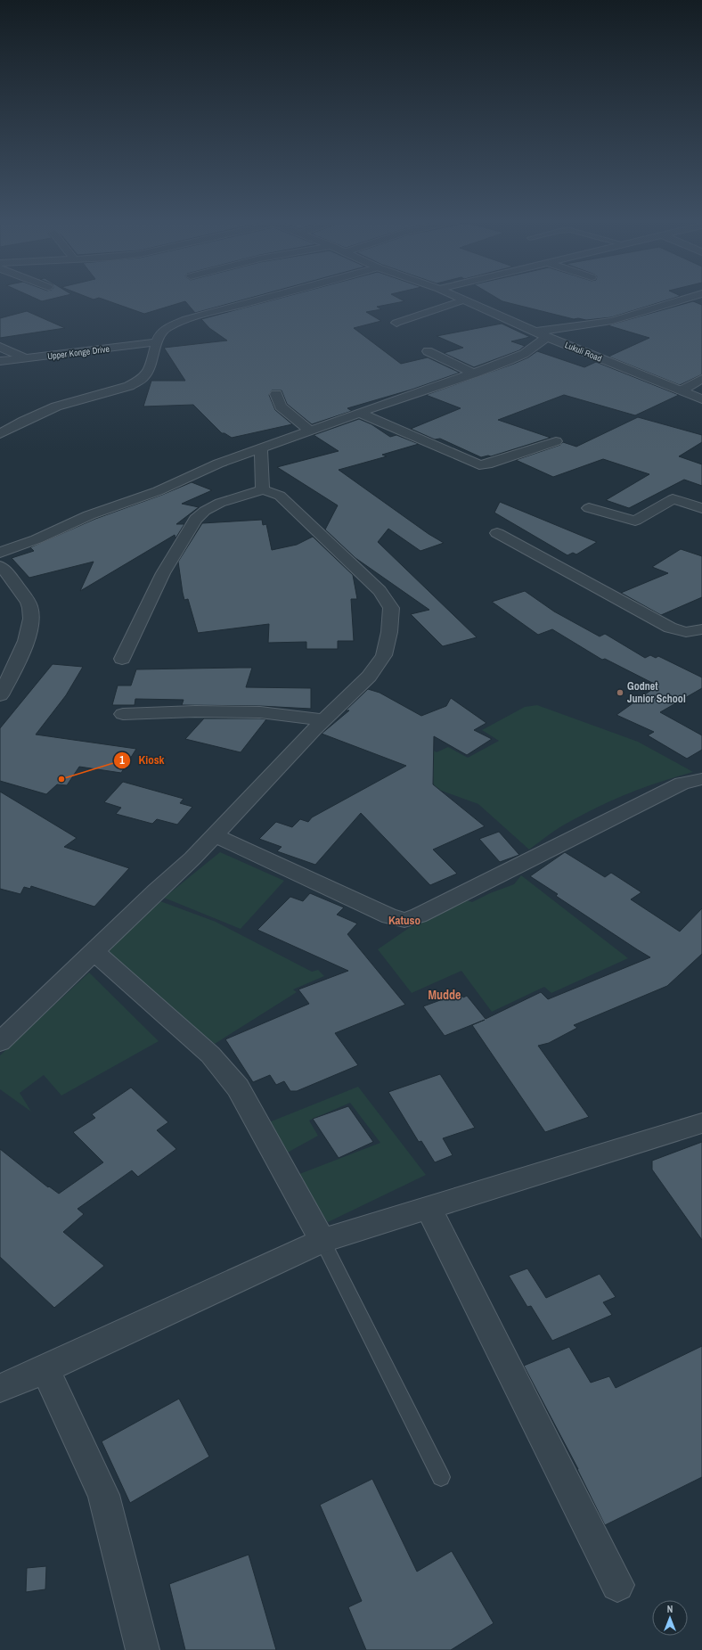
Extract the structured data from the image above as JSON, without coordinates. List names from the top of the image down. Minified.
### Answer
{"streets":{"street":["Lukuli Road","Upper Konge Drive"]},"districts":["Katuso","Mudde"],"places":["Godnet Junior School","Kiosk"],"north":"top"}
